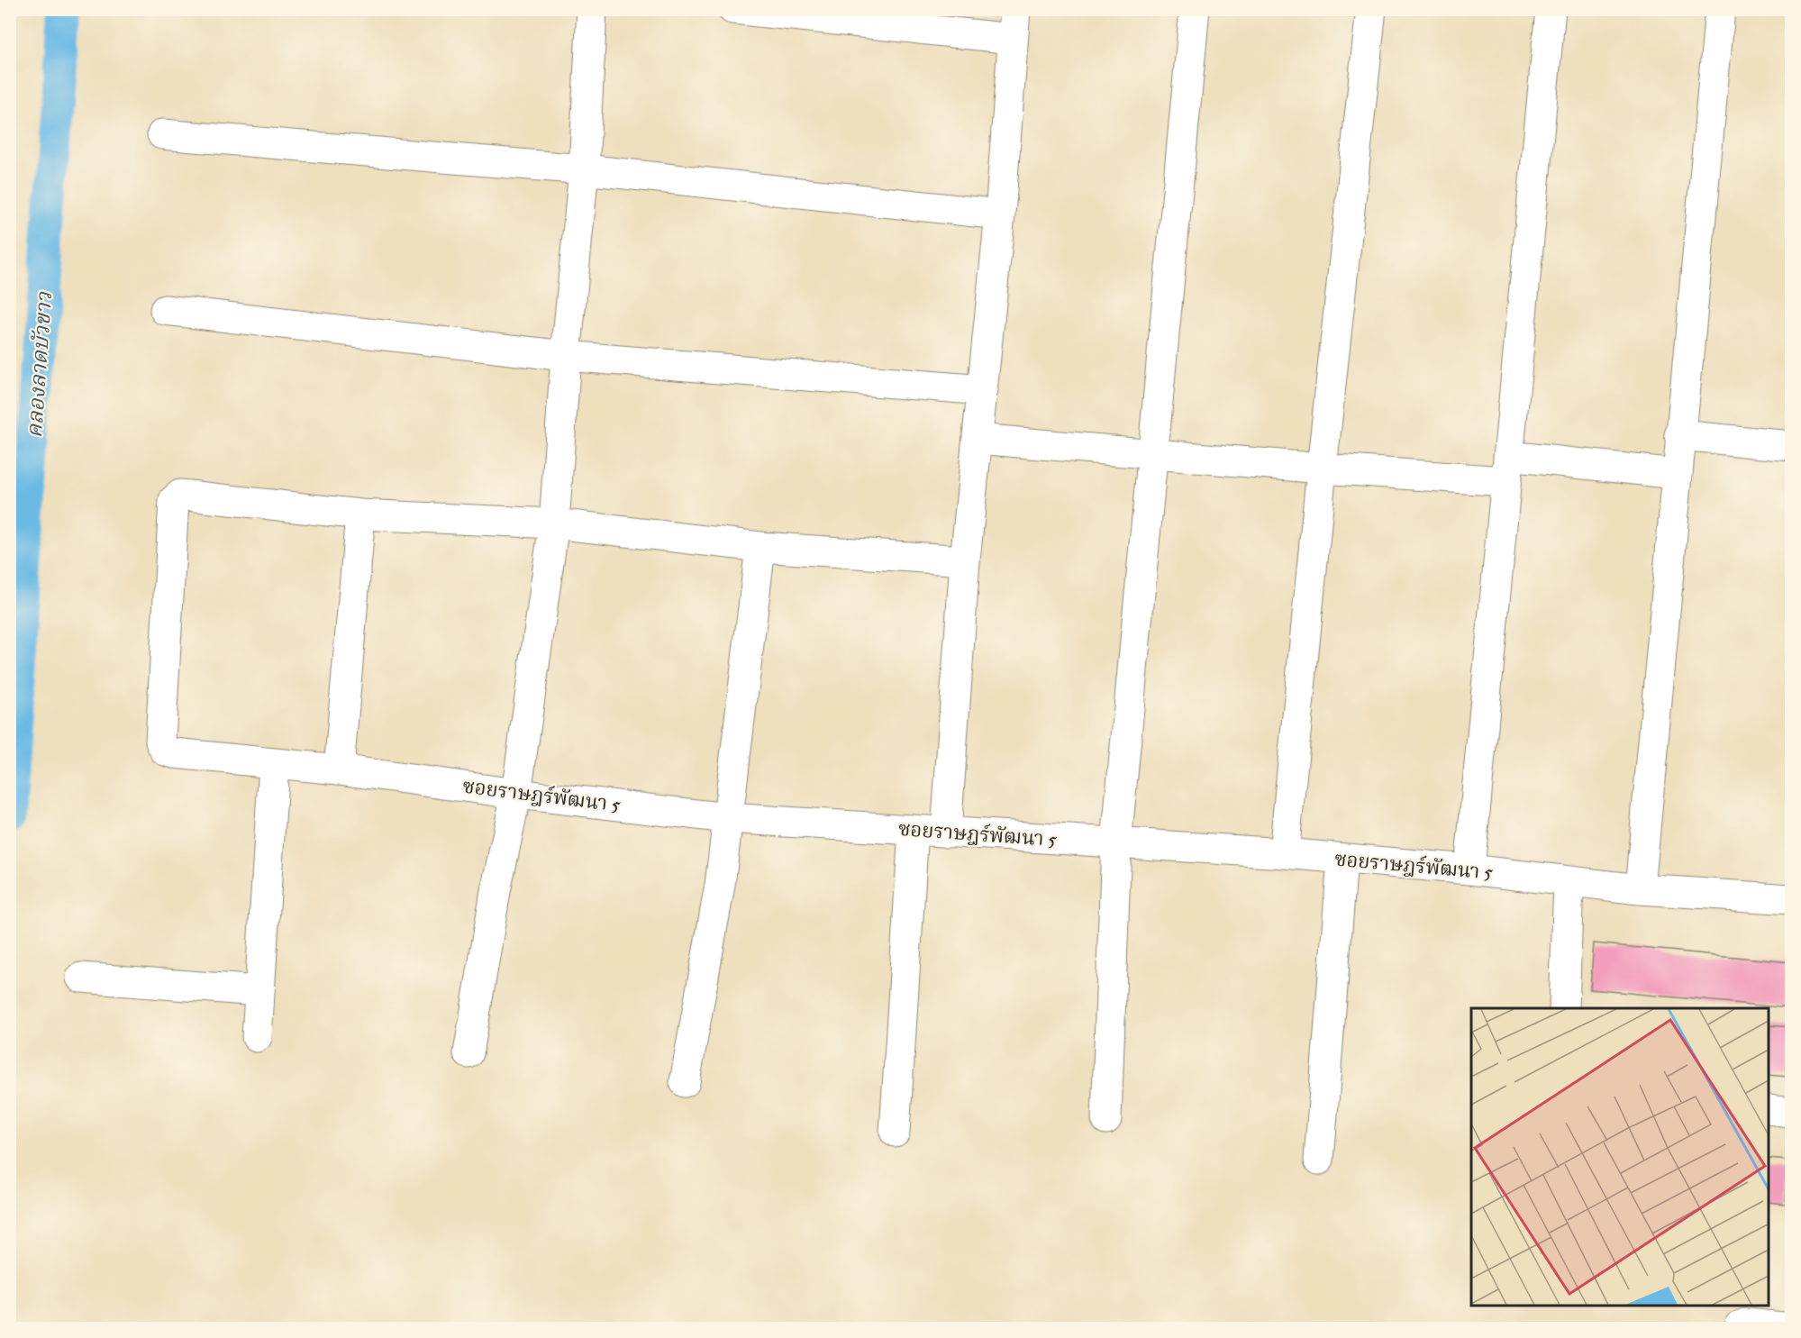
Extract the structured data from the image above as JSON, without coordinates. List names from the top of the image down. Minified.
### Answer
{"streets":{"street":["ซอยราษฎร์พัฒนา 5"]},"water":["คลองลาดบัวขาว"]}
